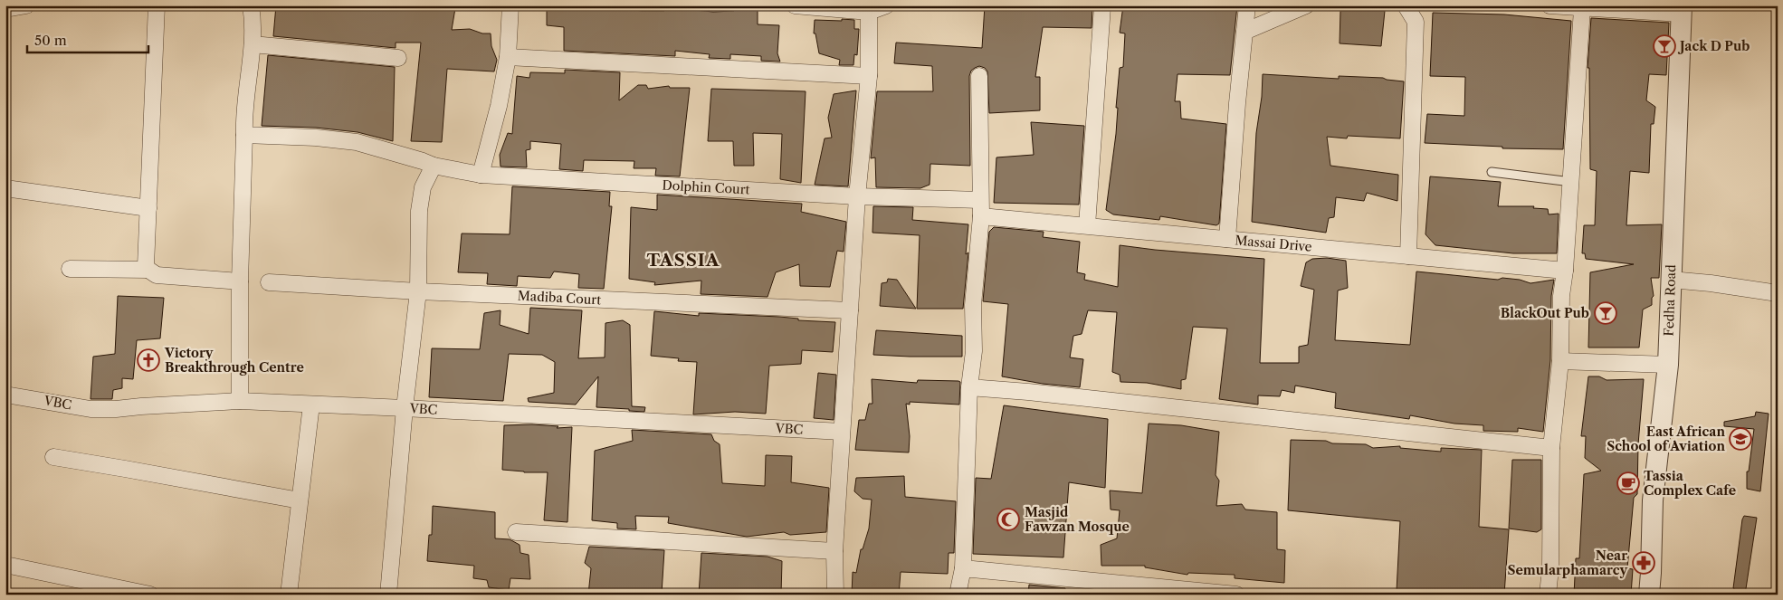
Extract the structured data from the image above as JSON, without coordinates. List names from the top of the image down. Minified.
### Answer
{"streets":{"street":["Dolphin Court","Massai Drive","Madiba Court","Fedha Road","VBC"]},"districts":["TASSIA"],"places":{"bar":["Jack D Pub","BlackOut Pub"],"church":["Victory Breakthrough Centre"],"school or university":["East African School of Aviation"],"cafe":["Tassia Complex Cafe"],"mosque":["Masjid Fawzan Mosque"],"pharmacy":["Near Semularphamarcy"]},"scale_bar":"50 m"}
